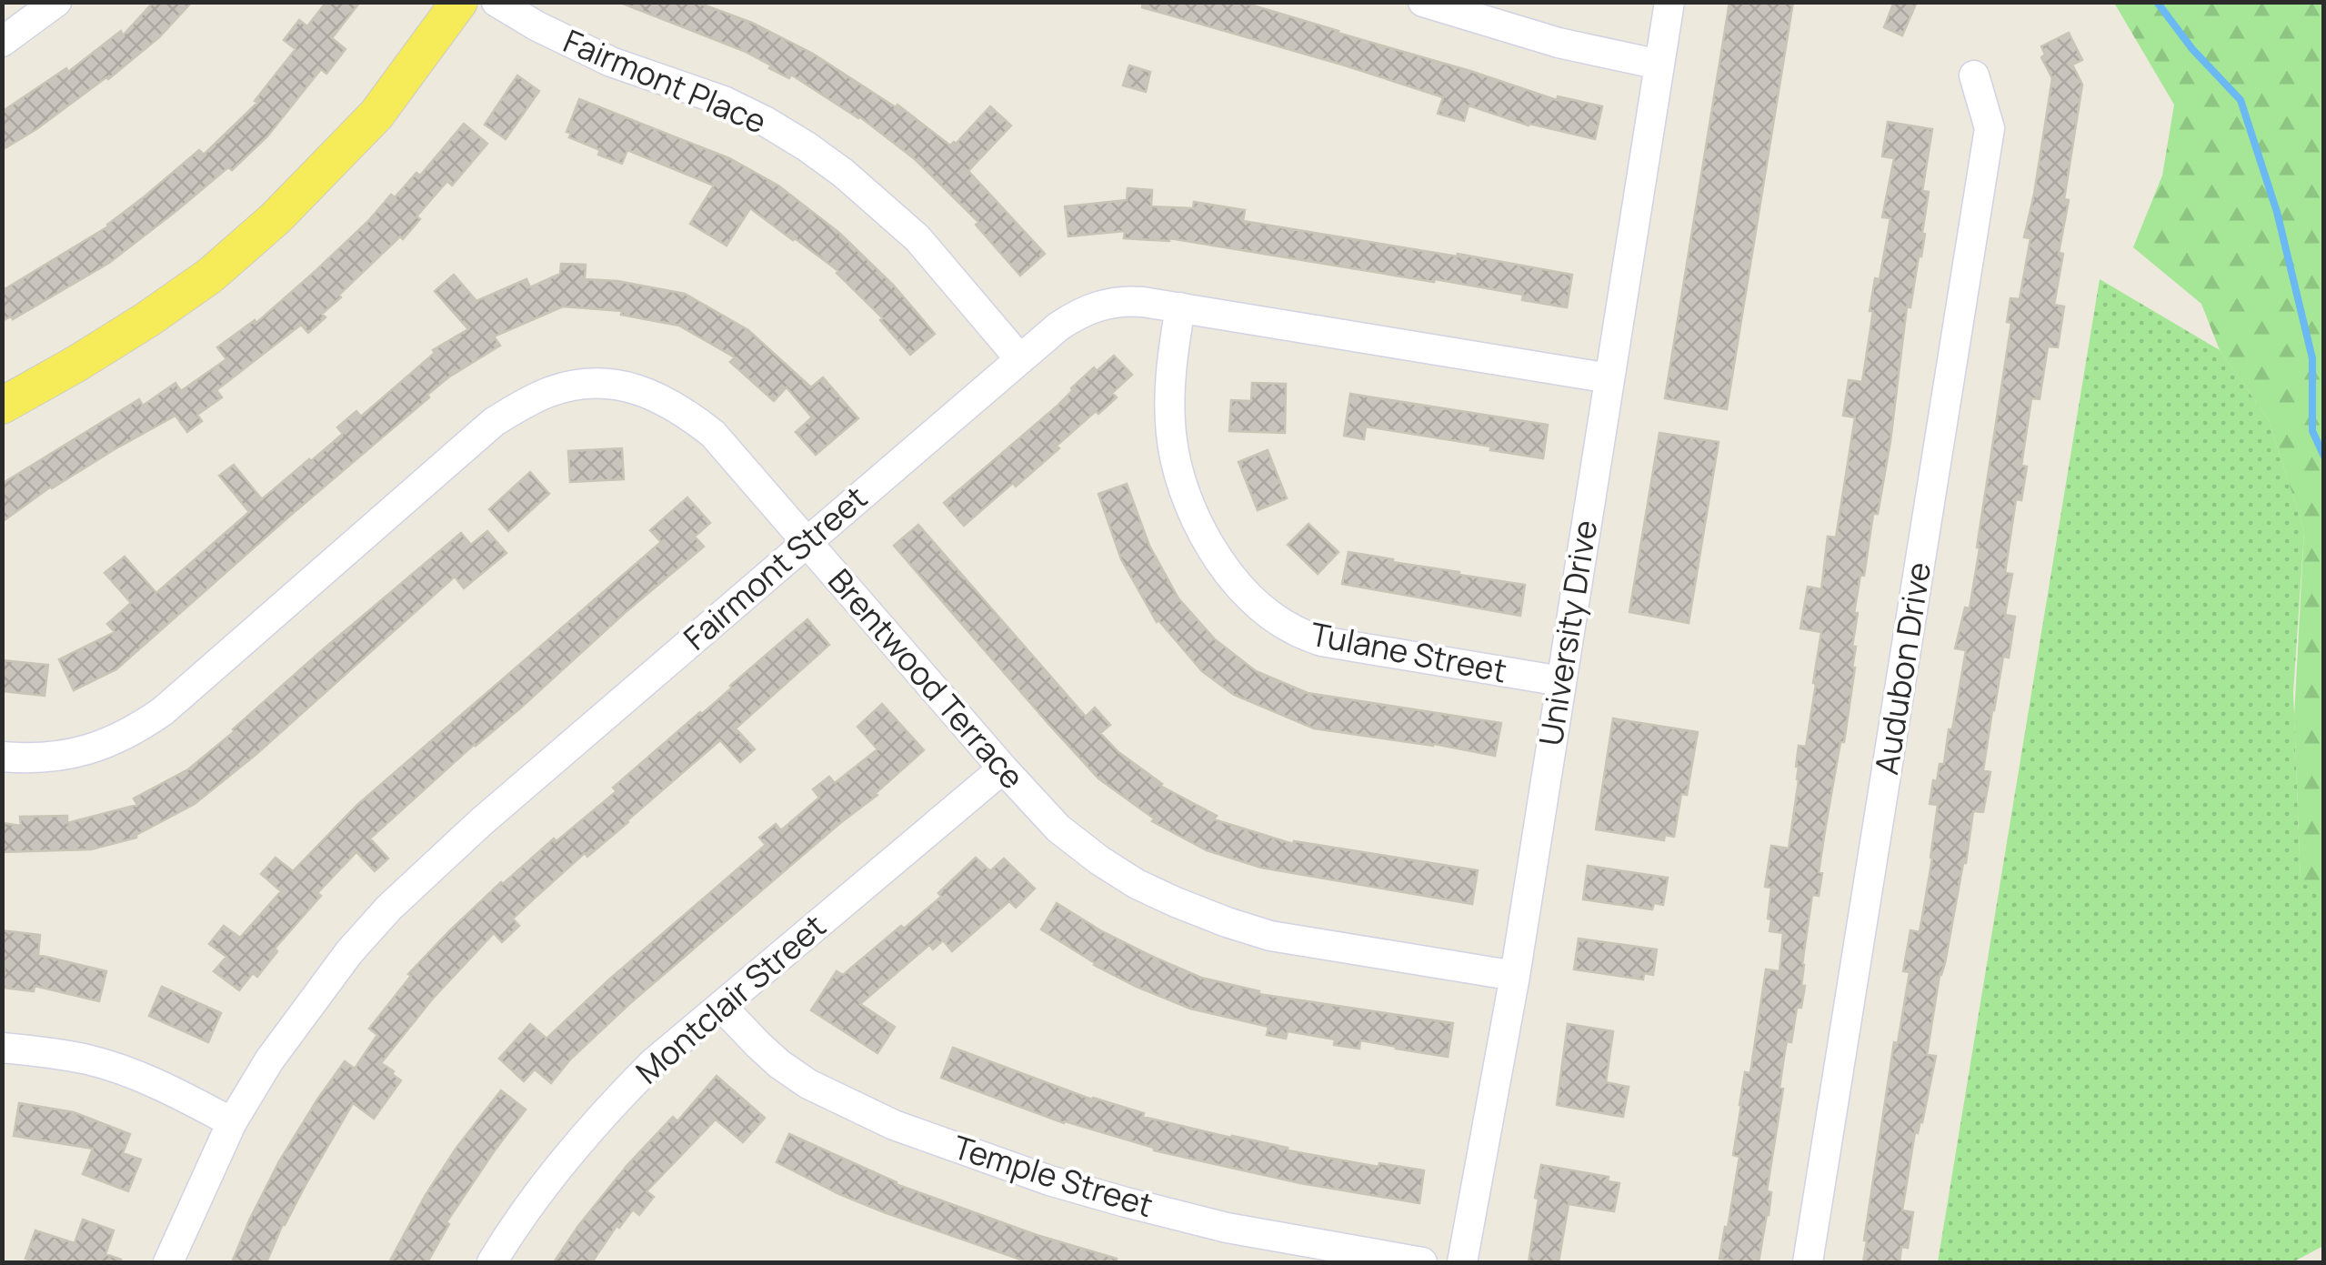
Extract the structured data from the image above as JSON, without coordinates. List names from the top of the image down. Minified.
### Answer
{"streets":{"street":["Fairmont Place","Fairmont Street","University Drive","Tulane Street","Audubon Drive","Brentwood Terrace","Montclair Street","Temple Street"]},"crossings":[["Fairmont Place","Fairmont Street"],["Fairmont Street","University Drive"],["Fairmont Street","Tulane Street"],["Fairmont Street","Brentwood Terrace"],["University Drive","Tulane Street"],["University Drive","Brentwood Terrace"],["Brentwood Terrace","Montclair Street"],["Montclair Street","Temple Street"]]}
